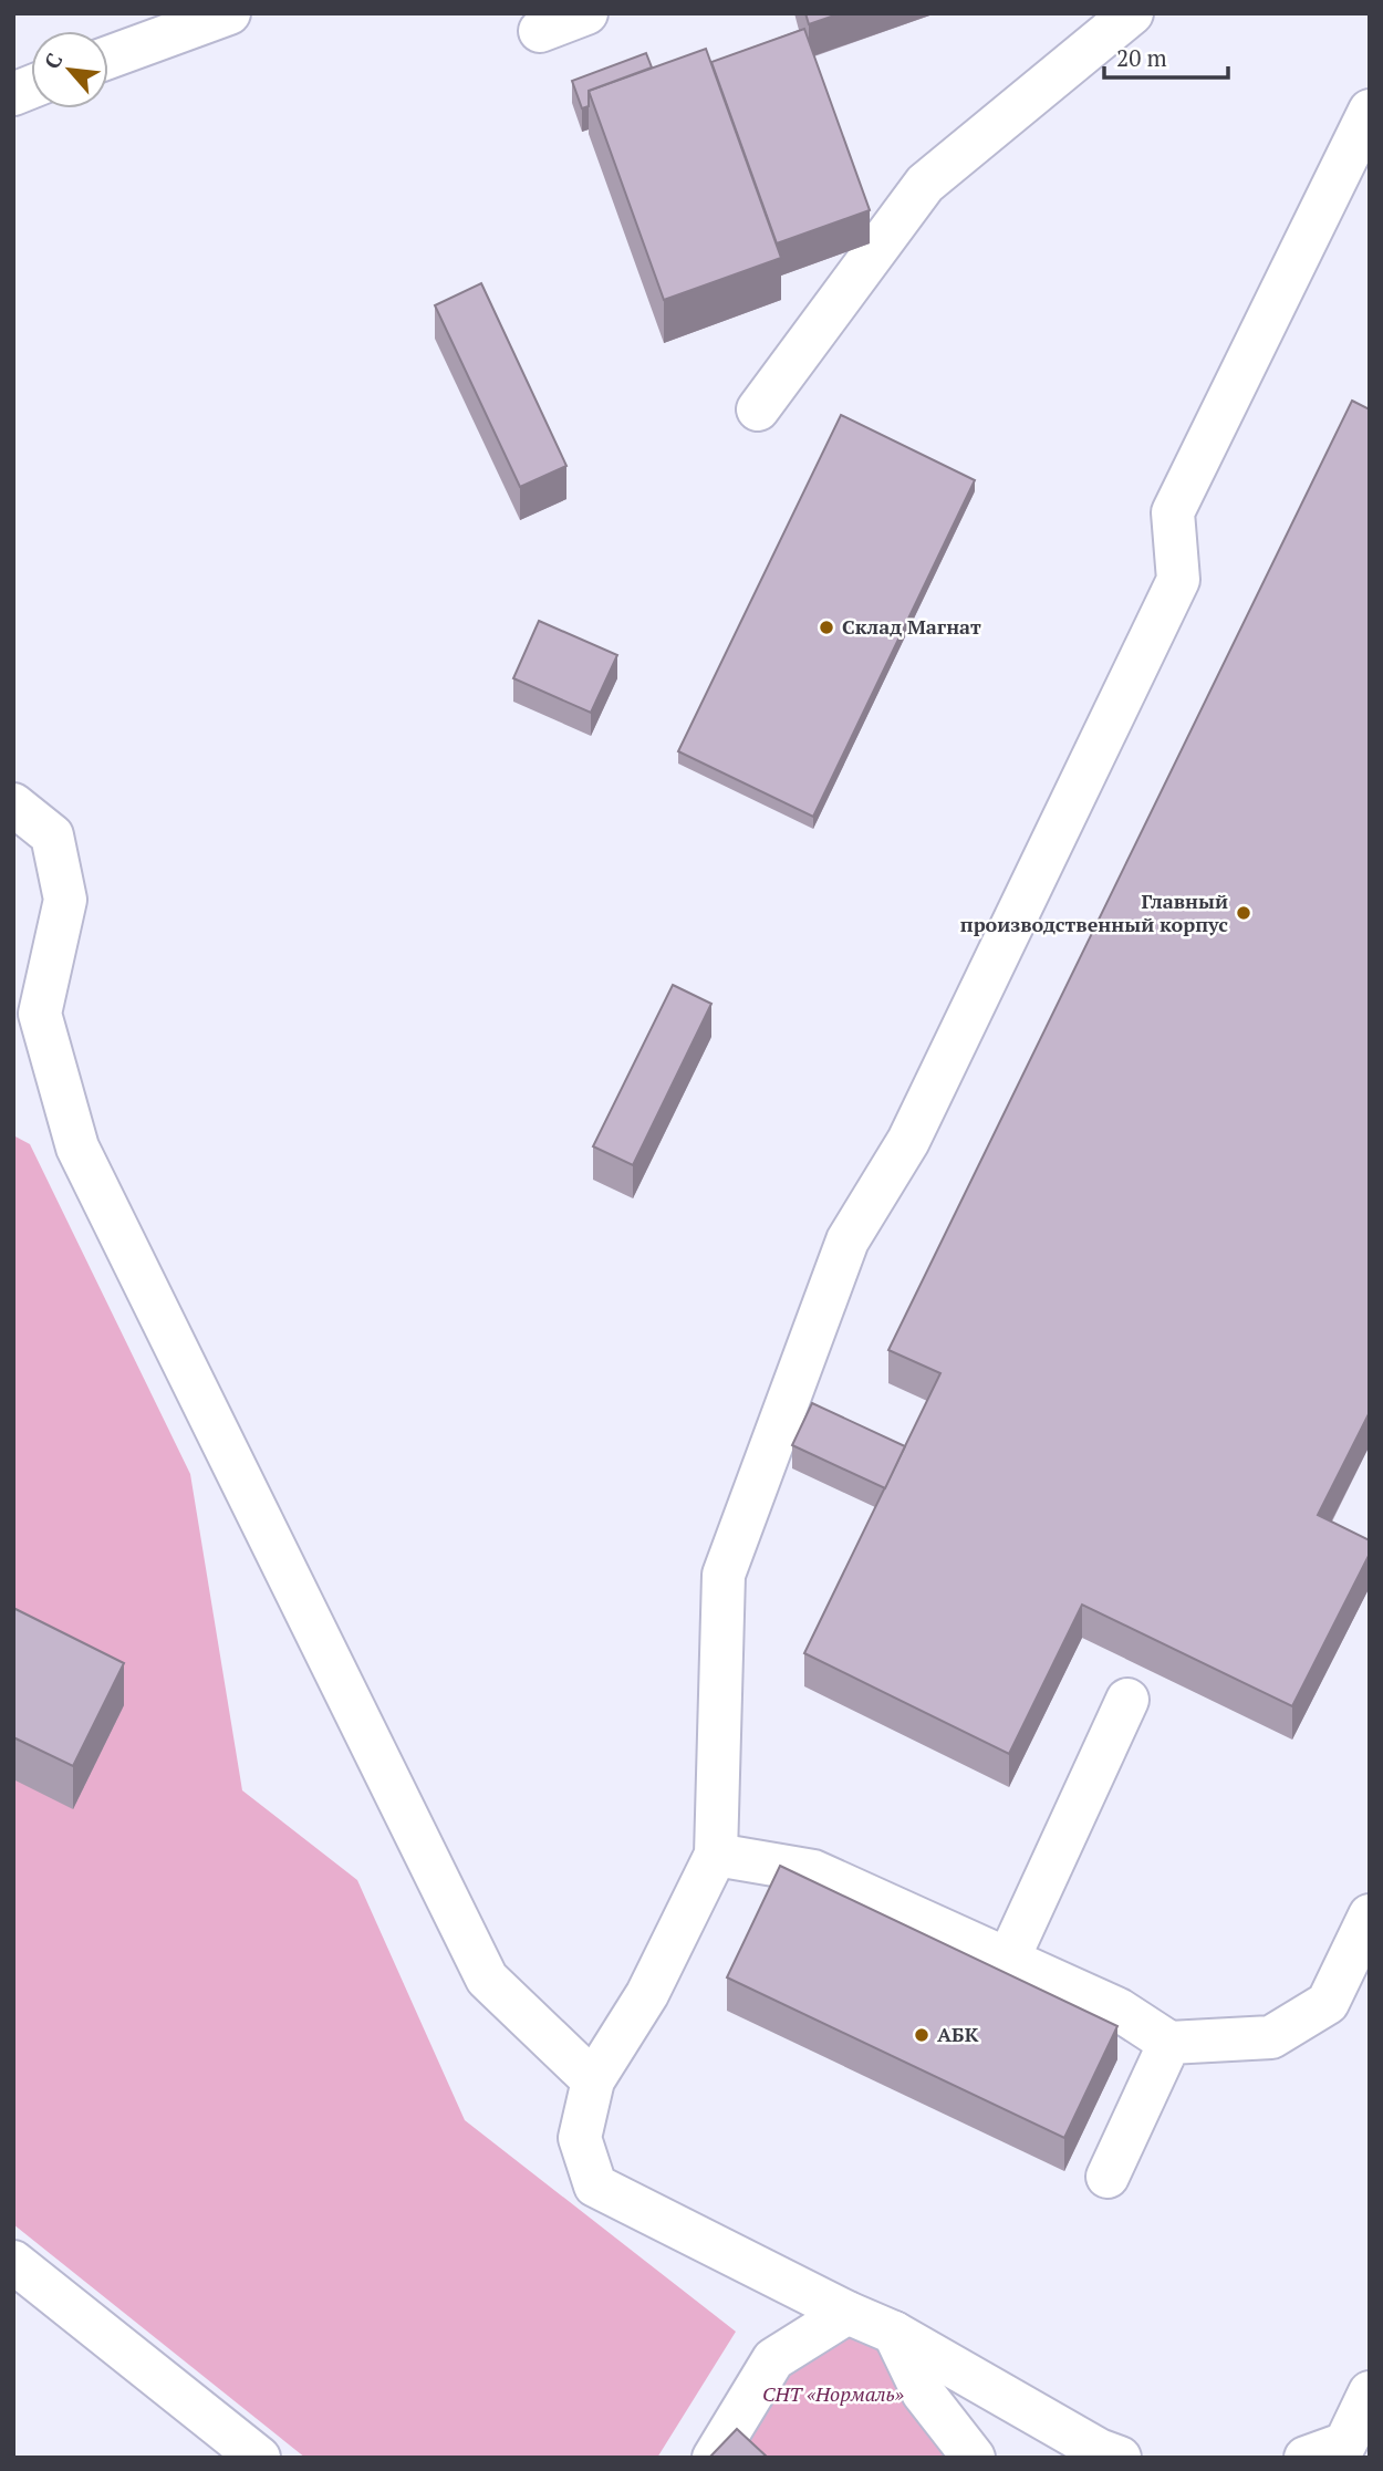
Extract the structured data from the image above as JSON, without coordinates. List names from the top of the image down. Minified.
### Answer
{"parks":["СНТ «Нормаль»"],"places":["Склад Магнат","Главный производственный корпус","АБК"],"scale_bar":"20 m","north":"top left"}
